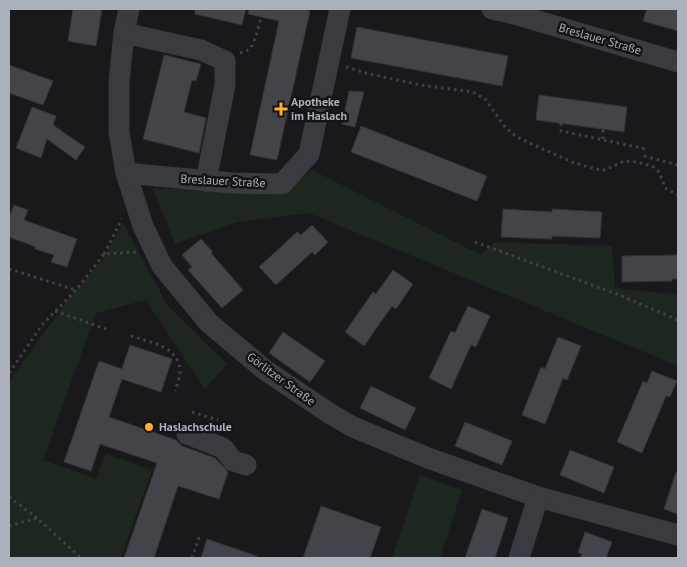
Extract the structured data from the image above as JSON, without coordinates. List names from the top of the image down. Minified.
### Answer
{"streets":{"street":["Breslauer Straße","Görlitzer Straße"]},"crossings":[["Breslauer Straße","Görlitzer Straße"]],"places":{"health":["Apotheke im Haslach"],"other":["Haslachschule"]}}
